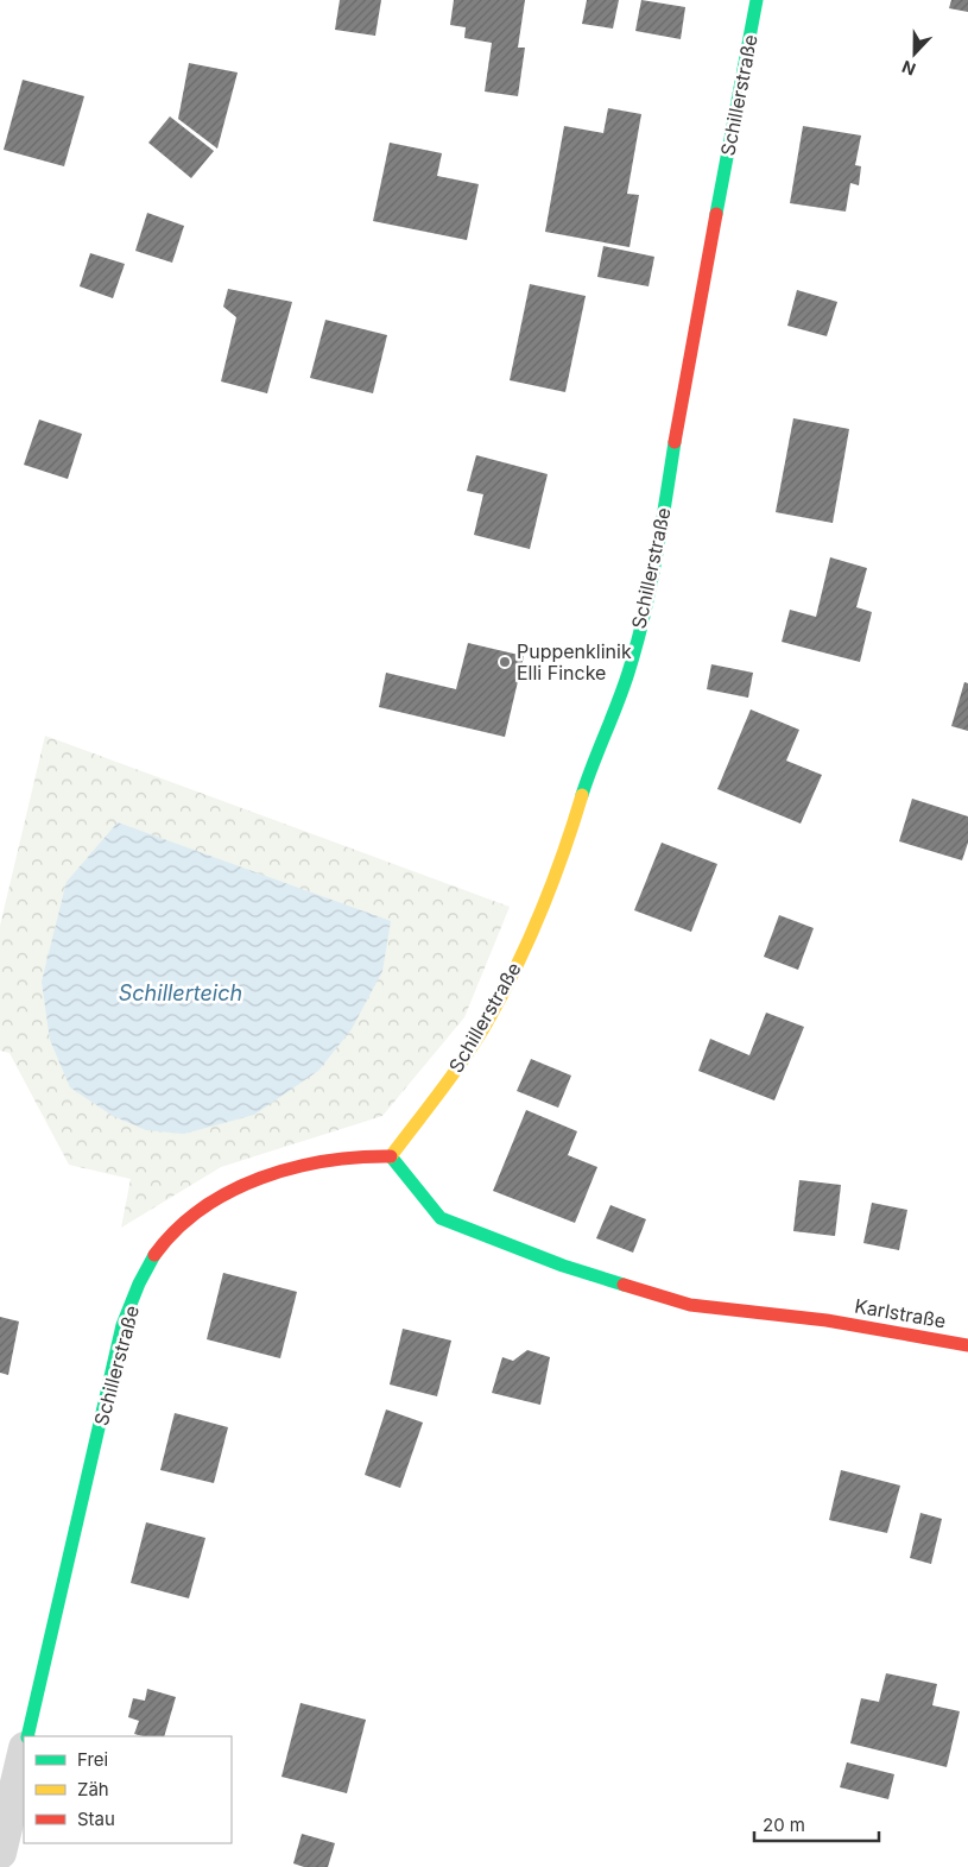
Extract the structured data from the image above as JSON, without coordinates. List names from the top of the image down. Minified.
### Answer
{"streets":{"street":["Schillerstraße","Karlstraße"]},"crossings":[["Schillerstraße","Karlstraße"]],"water":["Schillerteich"],"places":["Puppenklinik Elli Fincke"],"legend":["Frei","Zäh","Stau"],"scale_bar":"20 m","north":"bottom"}
